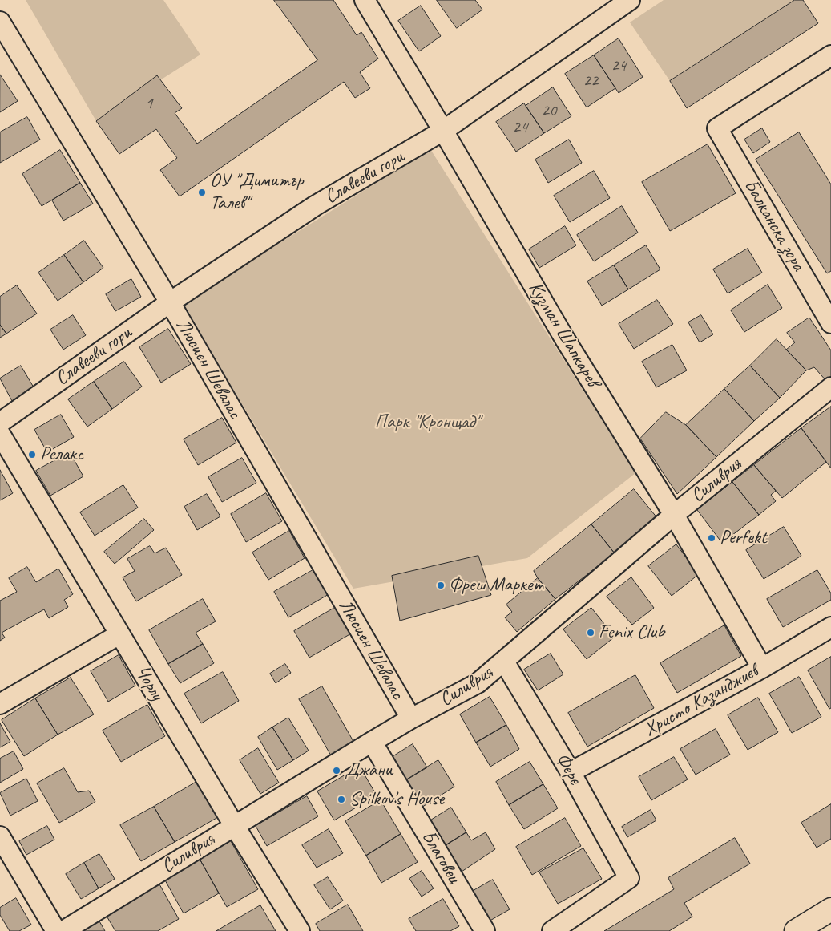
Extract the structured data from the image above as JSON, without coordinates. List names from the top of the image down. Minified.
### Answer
{"streets":{"street":["Славееви гори","Балканска зора","Кузман Шапкарев","Люсиен Шевалас","Силиврия","Чорлу","Христо Казанджиев","Фере","Благовец"]},"crossings":[["Славееви гори","Кузман Шапкарев"],["Славееви гори","Люсиен Шевалас"],["Кузман Шапкарев","Силиврия"],["Кузман Шапкарев","Христо Казанджиев"],["Люсиен Шевалас","Силиврия"],["Силиврия","Чорлу"],["Силиврия","Фере"],["Силиврия","Благовец"],["Христо Казанджиев","Фере"]],"parks":["Парк \"Кронщад\""],"places":["ОУ \"Димитър Талев\"","Релакс","Perfekt","Фреш Маркет","Fenix Club","Джани","Spilkov's House"],"house_numbers":["24","22","1","20","24"]}
